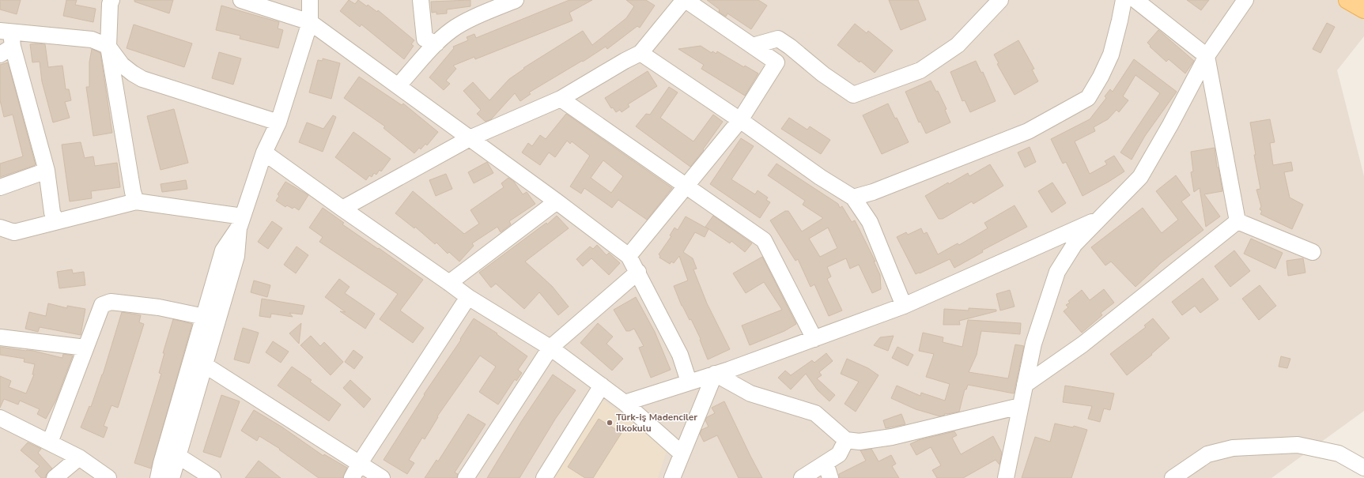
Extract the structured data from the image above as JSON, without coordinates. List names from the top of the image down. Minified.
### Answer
{"places":["Türk-iş Madenciler İlkokulu"]}
